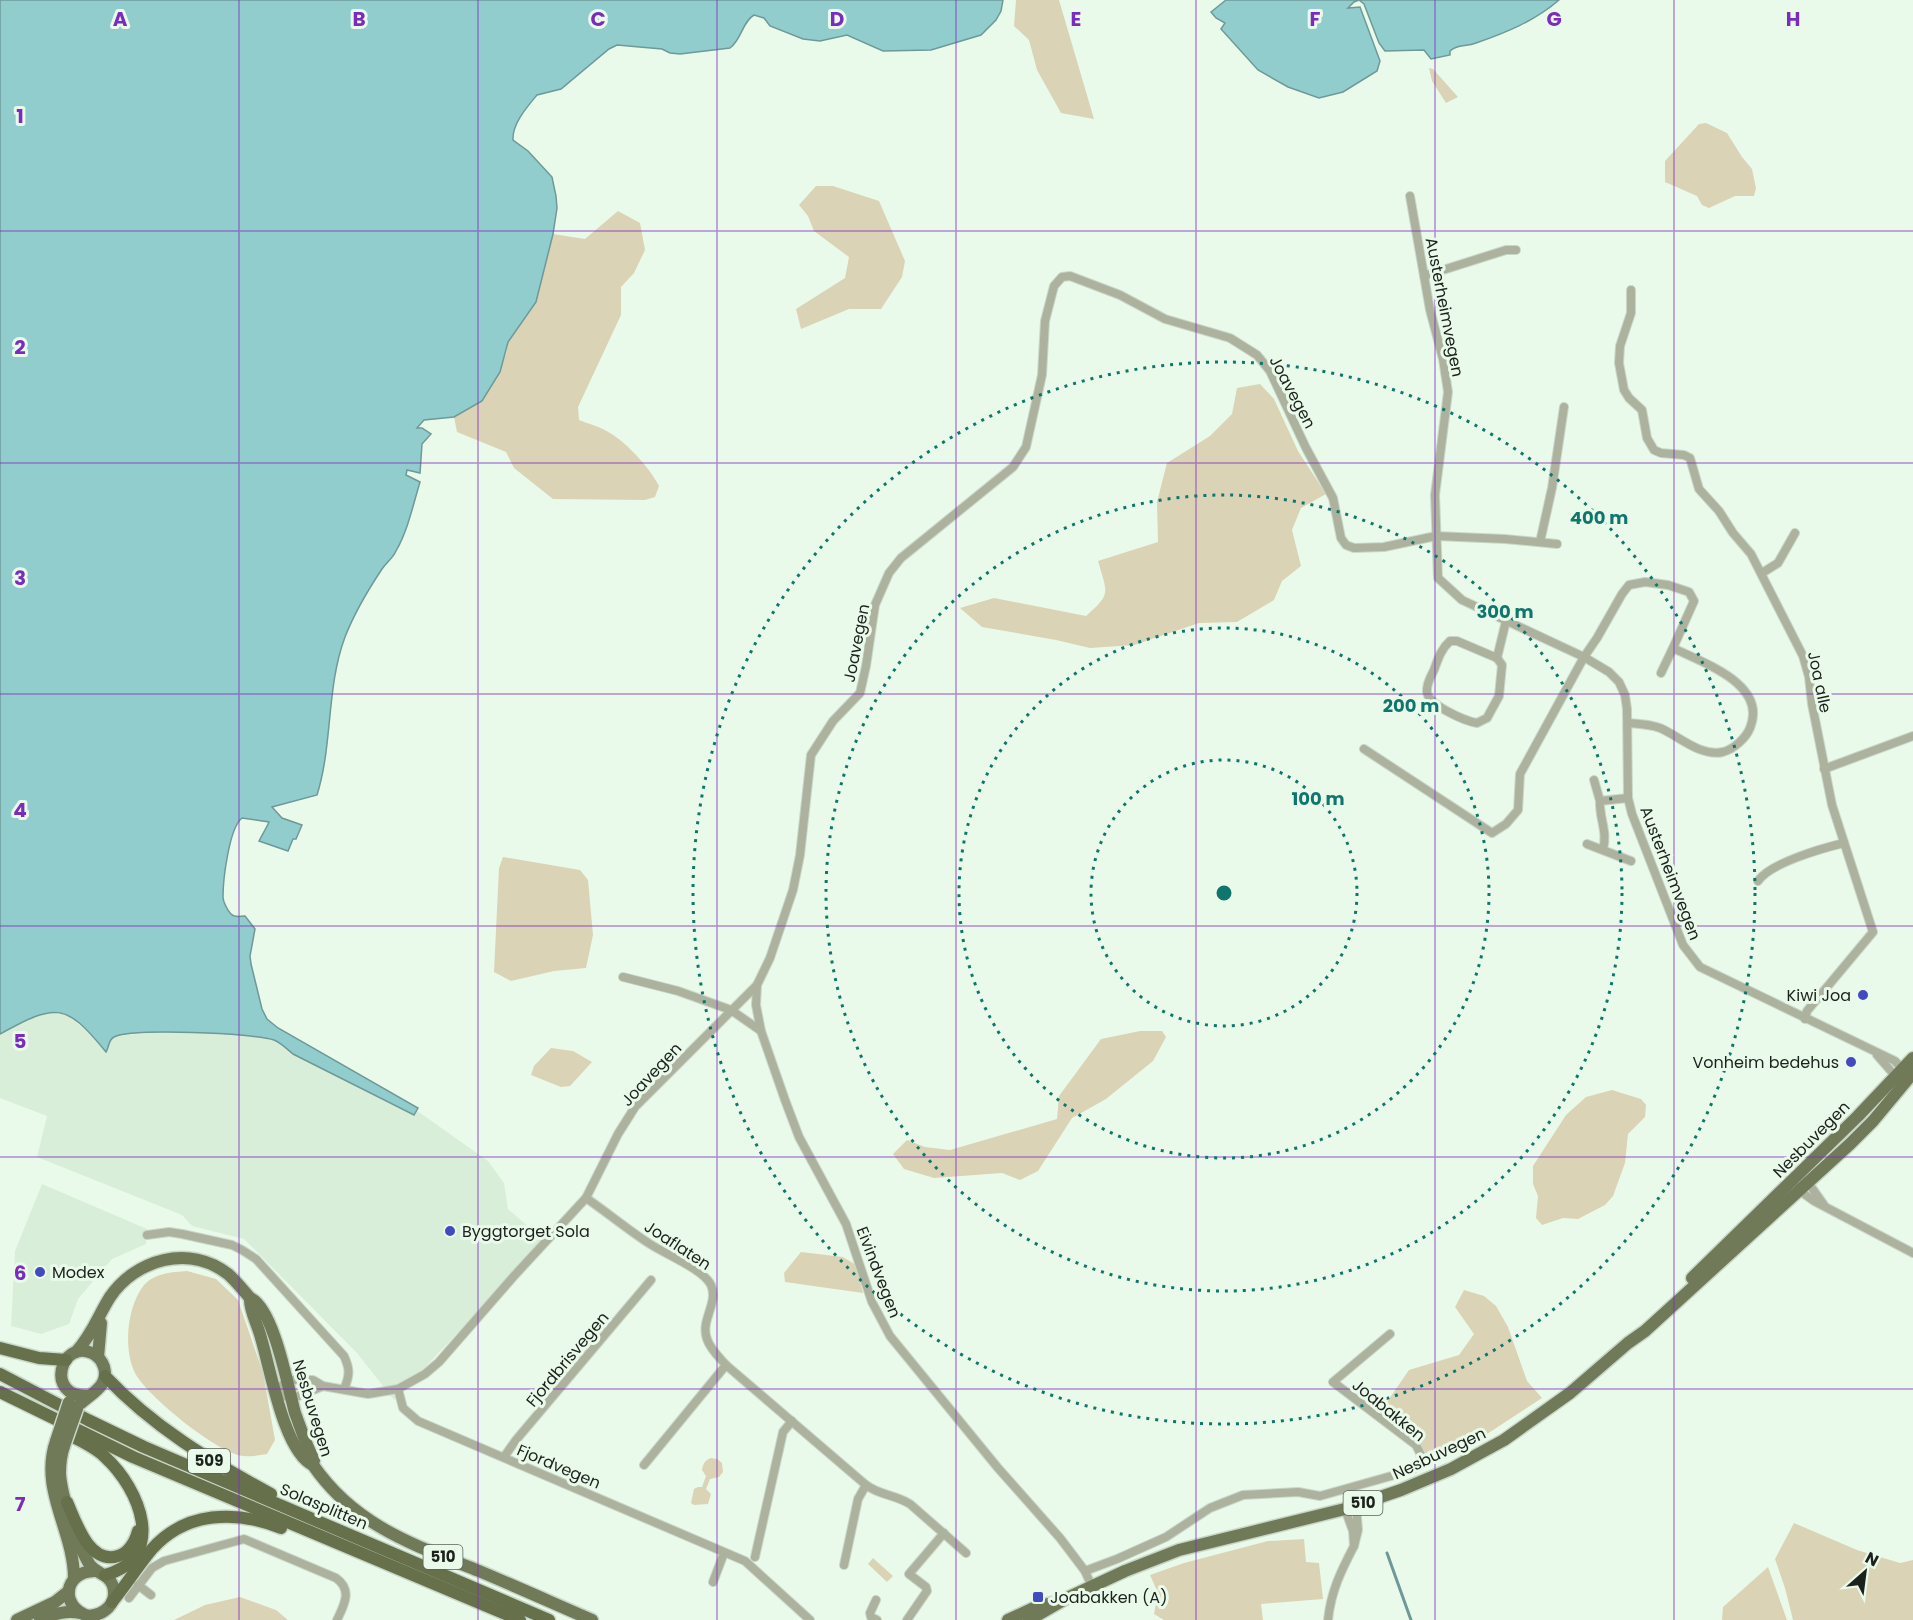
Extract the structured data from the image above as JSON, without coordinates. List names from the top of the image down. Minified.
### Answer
{"streets":{"highway":["509","Solasplitten"],"main road":["Nesbuvegen","510"],"street":["Austerheimvegen","Joavegen","Joa alle","Joaflaten","Eivindvegen","Fjordbrisvegen","Joabakken","Fjordvegen"]},"crossings":[["Austerheimvegen","Joavegen"],["Austerheimvegen","Joa alle"],["Austerheimvegen","Nesbuvegen"],["Joavegen","Nesbuvegen"],["Joavegen","Joaflaten"],["Joavegen","Eivindvegen"],["Joavegen","Fjordvegen"],["Nesbuvegen","Eivindvegen"],["Nesbuvegen","510"],["Eivindvegen","Joabakken"],["Fjordbrisvegen","Fjordvegen"],["509","510"],["509","Solasplitten"]],"places":{"other":["Kiwi Joa","Vonheim bedehus","Byggtorget Sola","Modex"],"transit":["Joabakken (A)"]},"north":"top right","grid":{"columns":["A","B","C","D","E","F","G","H"],"rows":["1","2","3","4","5","6","7"]},"rings":["400 m","300 m","200 m","100 m"]}
